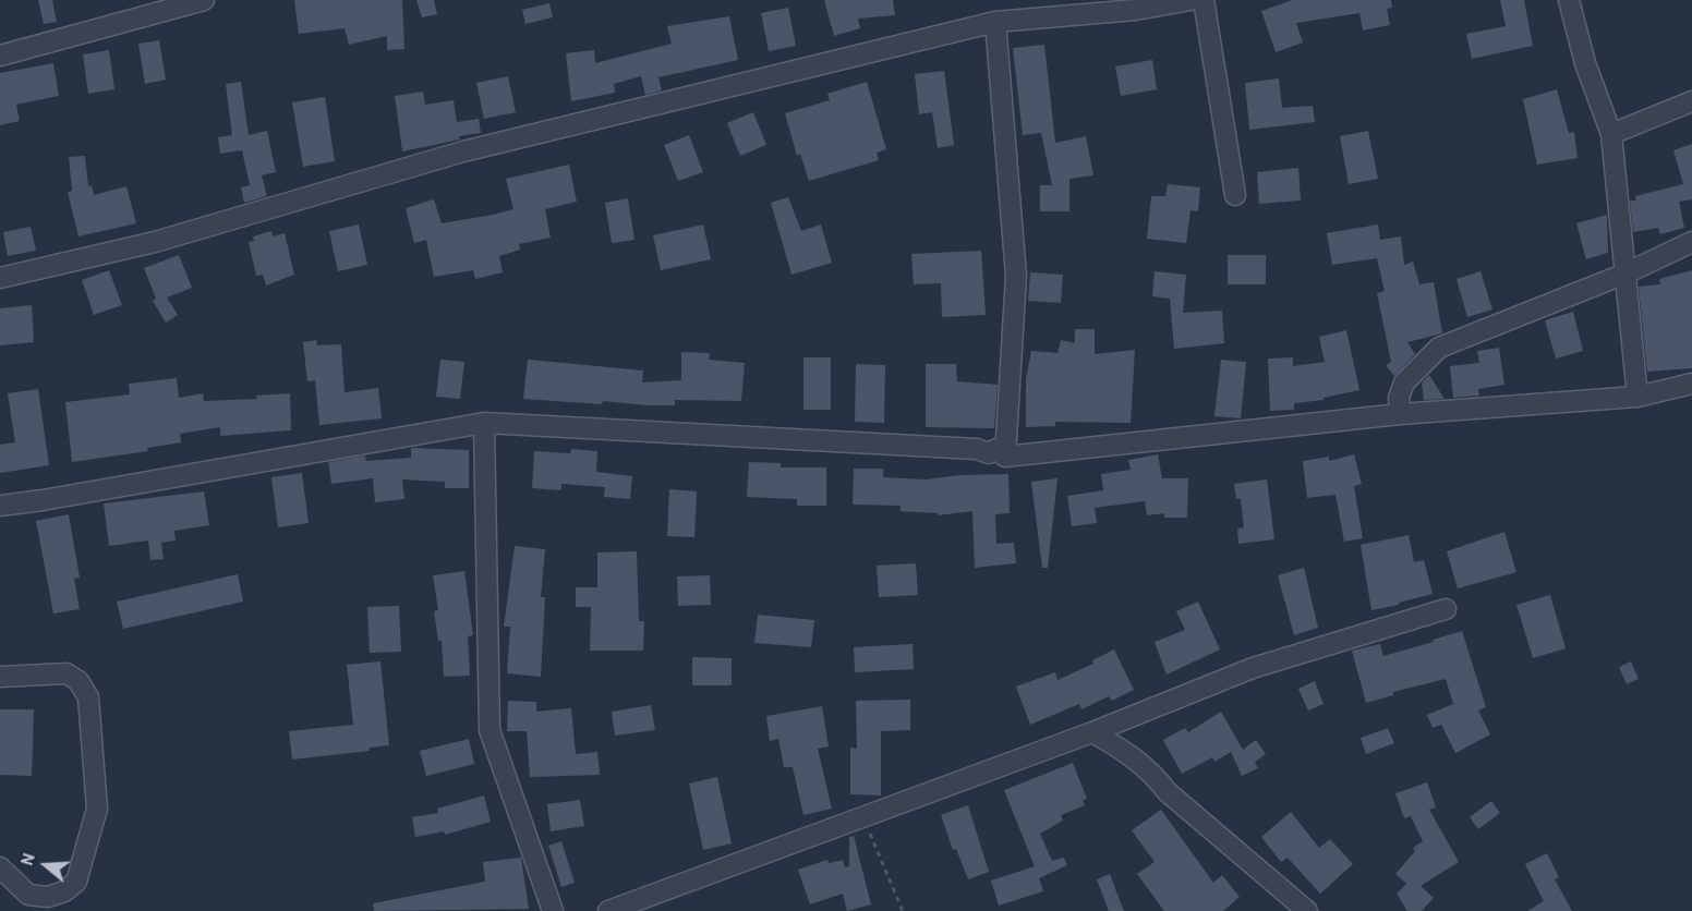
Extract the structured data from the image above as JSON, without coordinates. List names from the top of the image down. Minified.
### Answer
{"north":"left"}
